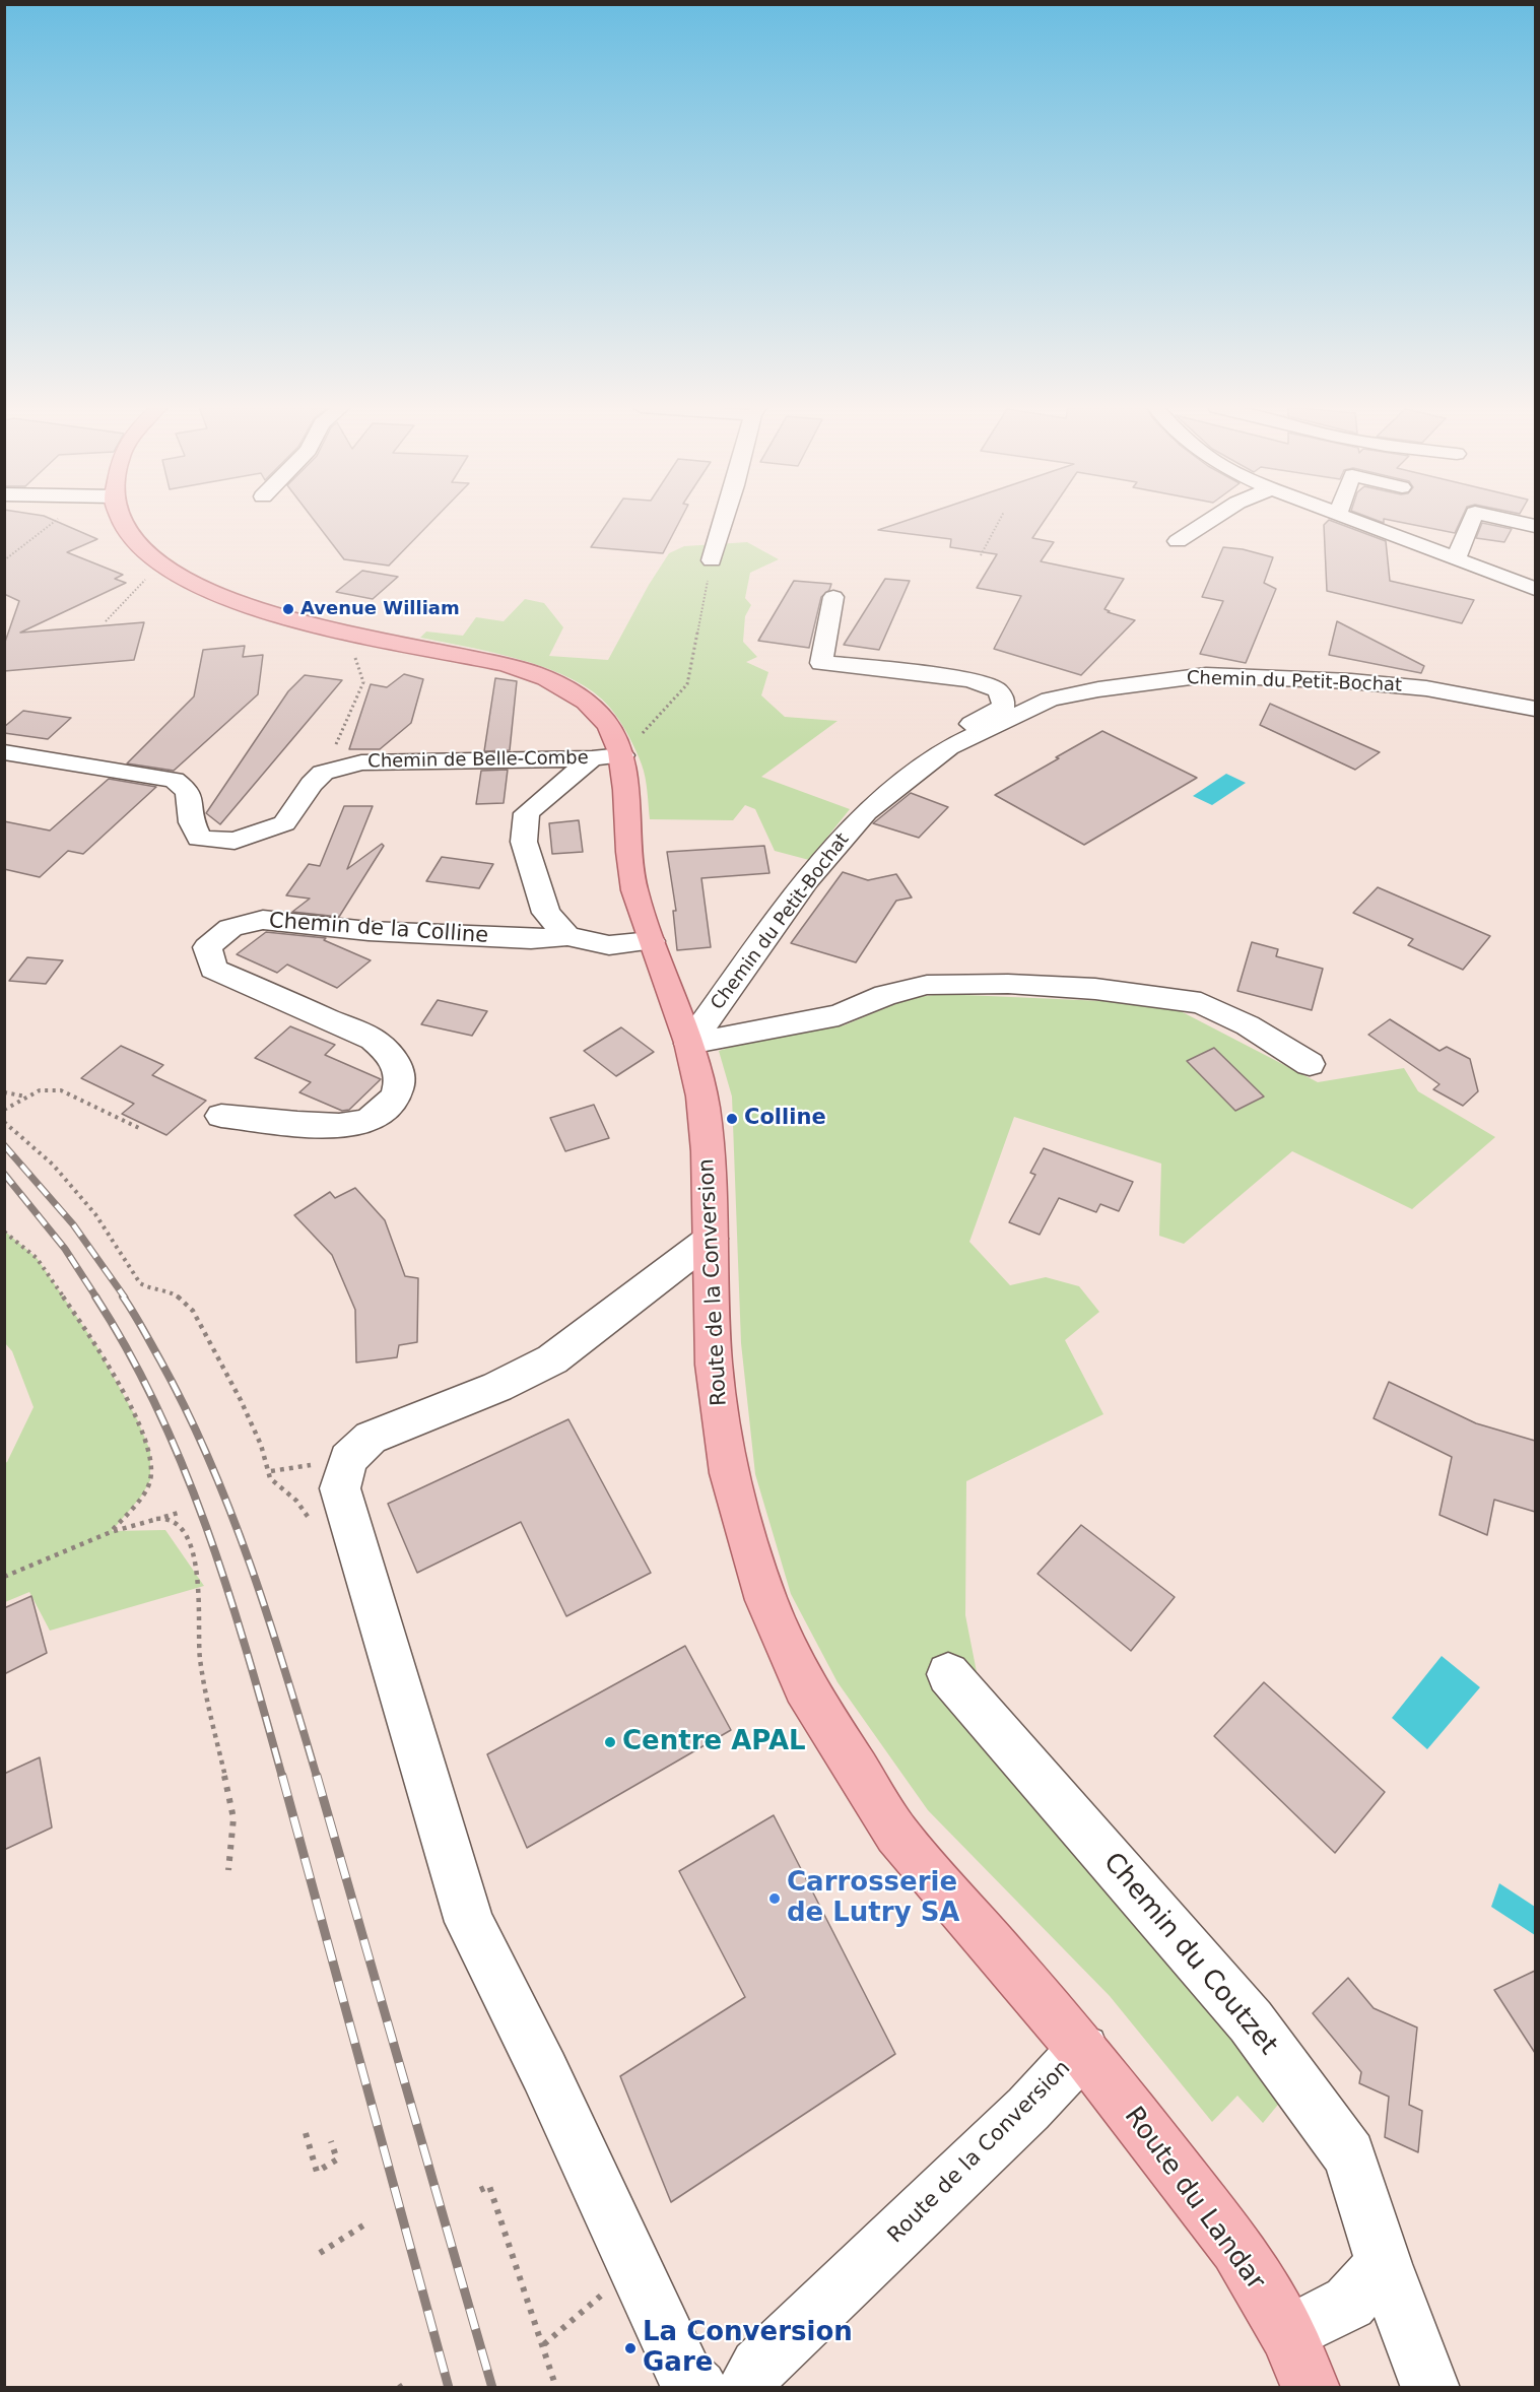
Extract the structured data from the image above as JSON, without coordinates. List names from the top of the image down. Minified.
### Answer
{"streets":{"main road":["Route de la Conversion","Route du Landar"],"street":["Chemin du Petit-Bochat","Chemin de Belle-Combe","Chemin de la Colline","Chemin du Coutzet"]},"crossings":[["Chemin du Petit-Bochat","Route de la Conversion"],["Chemin de Belle-Combe","Route de la Conversion"],["Chemin de la Colline","Route de la Conversion"],["Route de la Conversion","Route du Landar"]],"places":["Avenue William","Colline","Centre APAL","Carrosserie de Lutry SA","La Conversion Gare"]}
